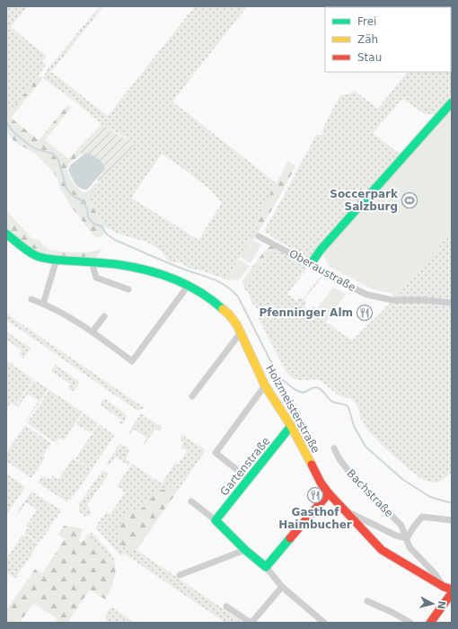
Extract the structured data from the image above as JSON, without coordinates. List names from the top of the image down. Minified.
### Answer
{"streets":{"street":["Oberaustraße","Holzmeisterstraße","Gartenstraße","Bachstraße"]},"crossings":[["Holzmeisterstraße","Gartenstraße"],["Holzmeisterstraße","Bachstraße"]],"places":{"sports":["Soccerpark Salzburg"],"restaurant":["Pfenninger Alm","Gasthof Haimbucher"]},"legend":["Frei","Zäh","Stau"],"north":"right"}
